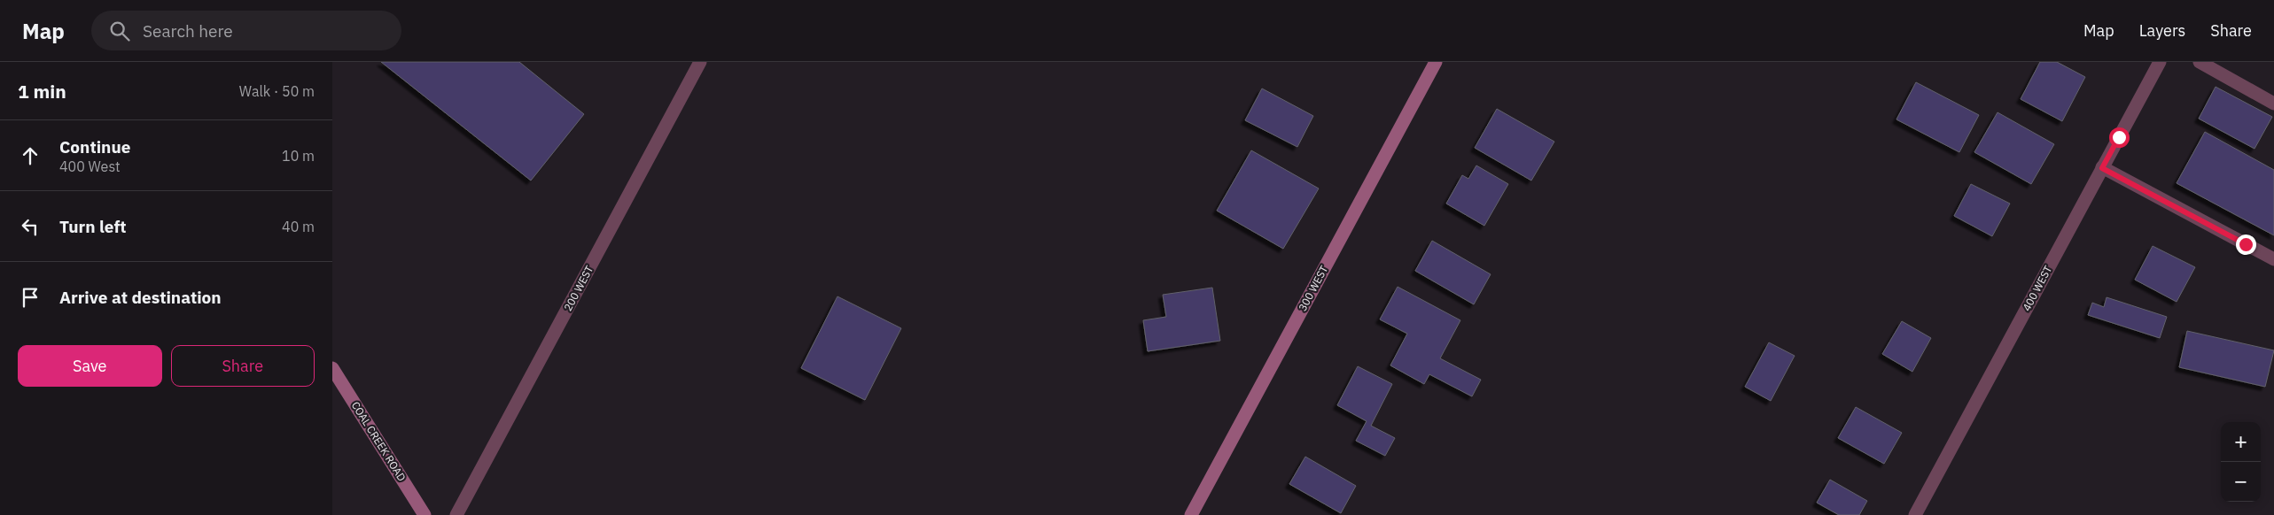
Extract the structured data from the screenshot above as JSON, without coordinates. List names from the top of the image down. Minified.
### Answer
{"streets":{"street":["200 WEST","300 WEST","400 WEST","COAL CREEK ROAD"]},"page":{"header":"Map","search":"Search here","nav":["Map","Layers","Share"],"heading":["1 min","Walk · 50 m"],"list":[["Continue","400 West","10 m"],["Turn left","40 m"],"Arrive at destination"],"buttons":["Save","Share"],"map_buttons":["+","−"]}}
